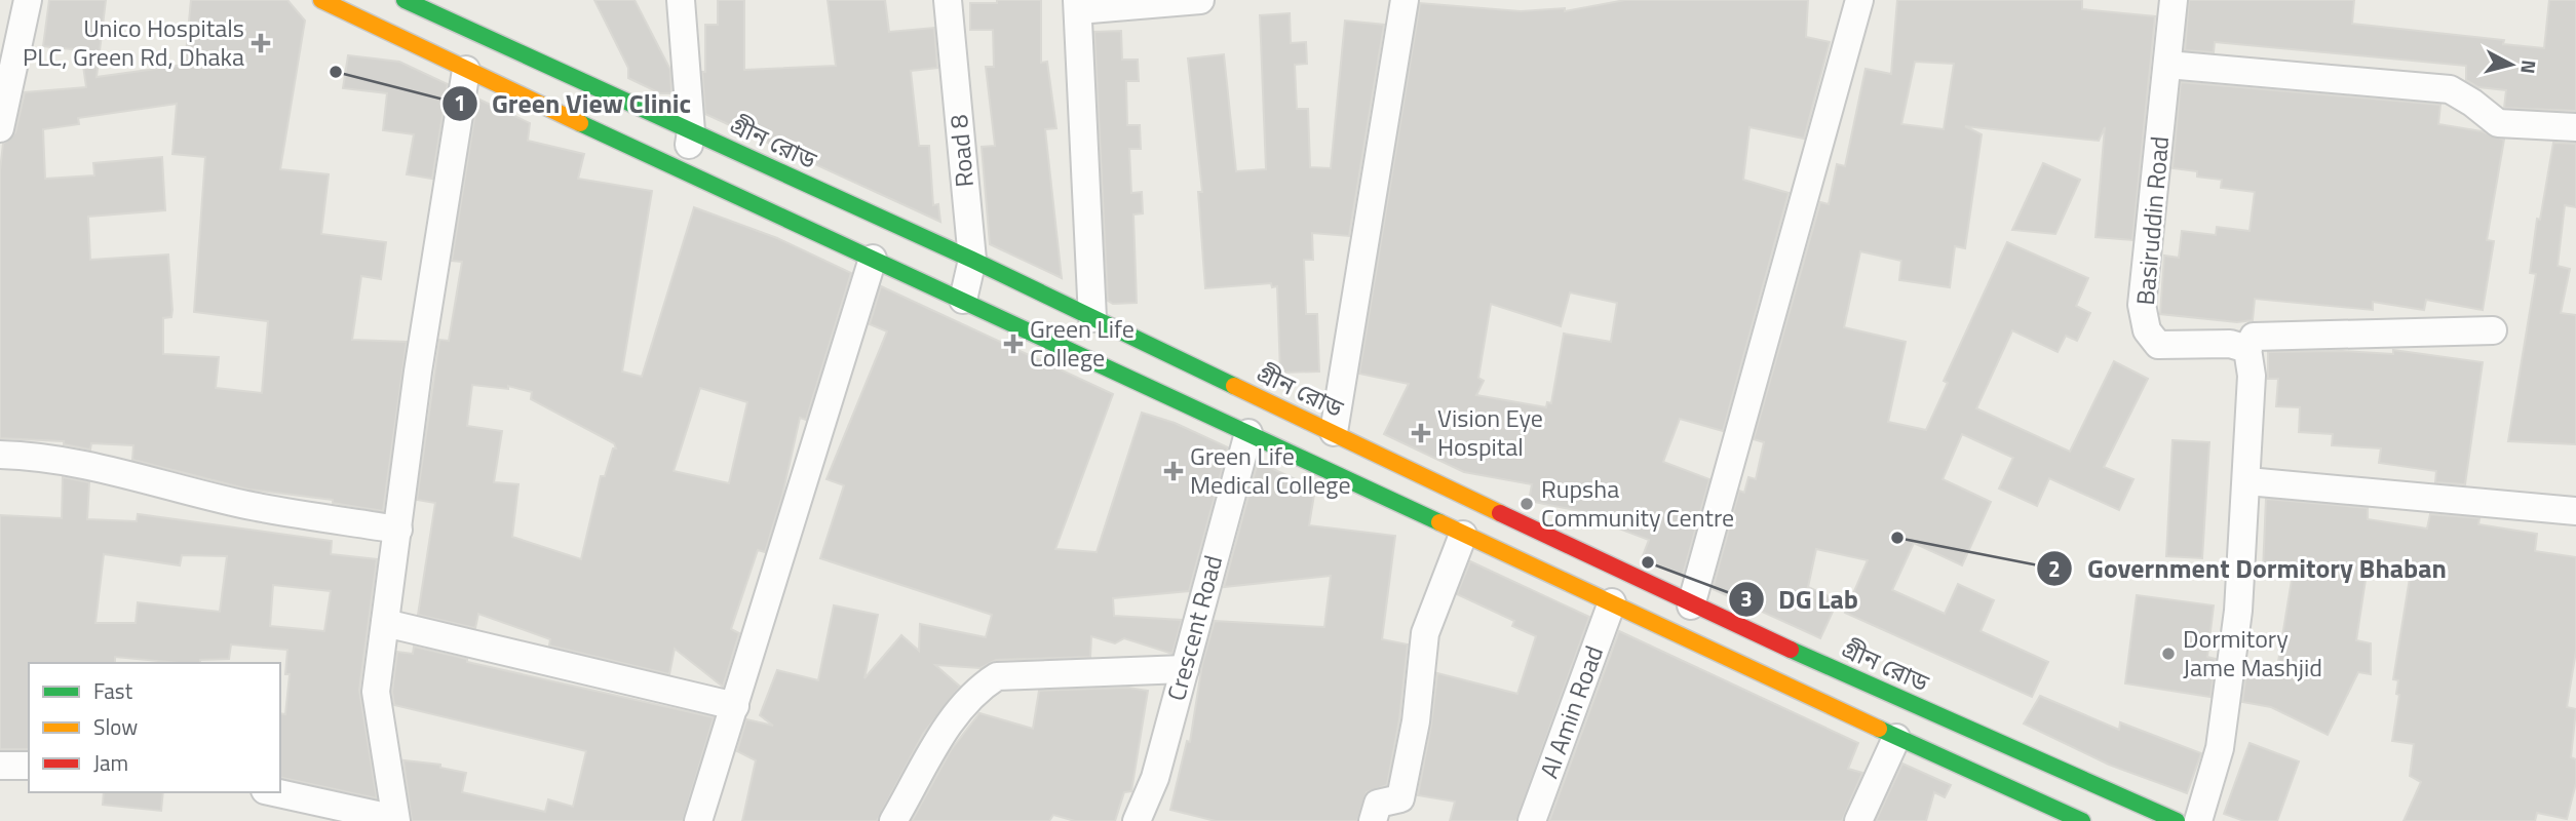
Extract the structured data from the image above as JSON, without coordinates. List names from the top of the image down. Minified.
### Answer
{"streets":{"main road":["গ্রীন রোড"],"street":["Road 8","Basiruddin Road","Crescent Road","Al Amin Road"]},"crossings":[["গ্রীন রোড","Road 8"]],"places":{"health":["Unico Hospitals PLC, Green Rd, Dhaka","Green Life College","Vision Eye Hospital","Green Life Medical College"],"other":["Green View Clinic","Rupsha Community Centre","Government Dormitory Bhaban","DG Lab","Dormitory Jame Mashjid"]},"legend":["Fast","Slow","Jam"],"north":"right"}
